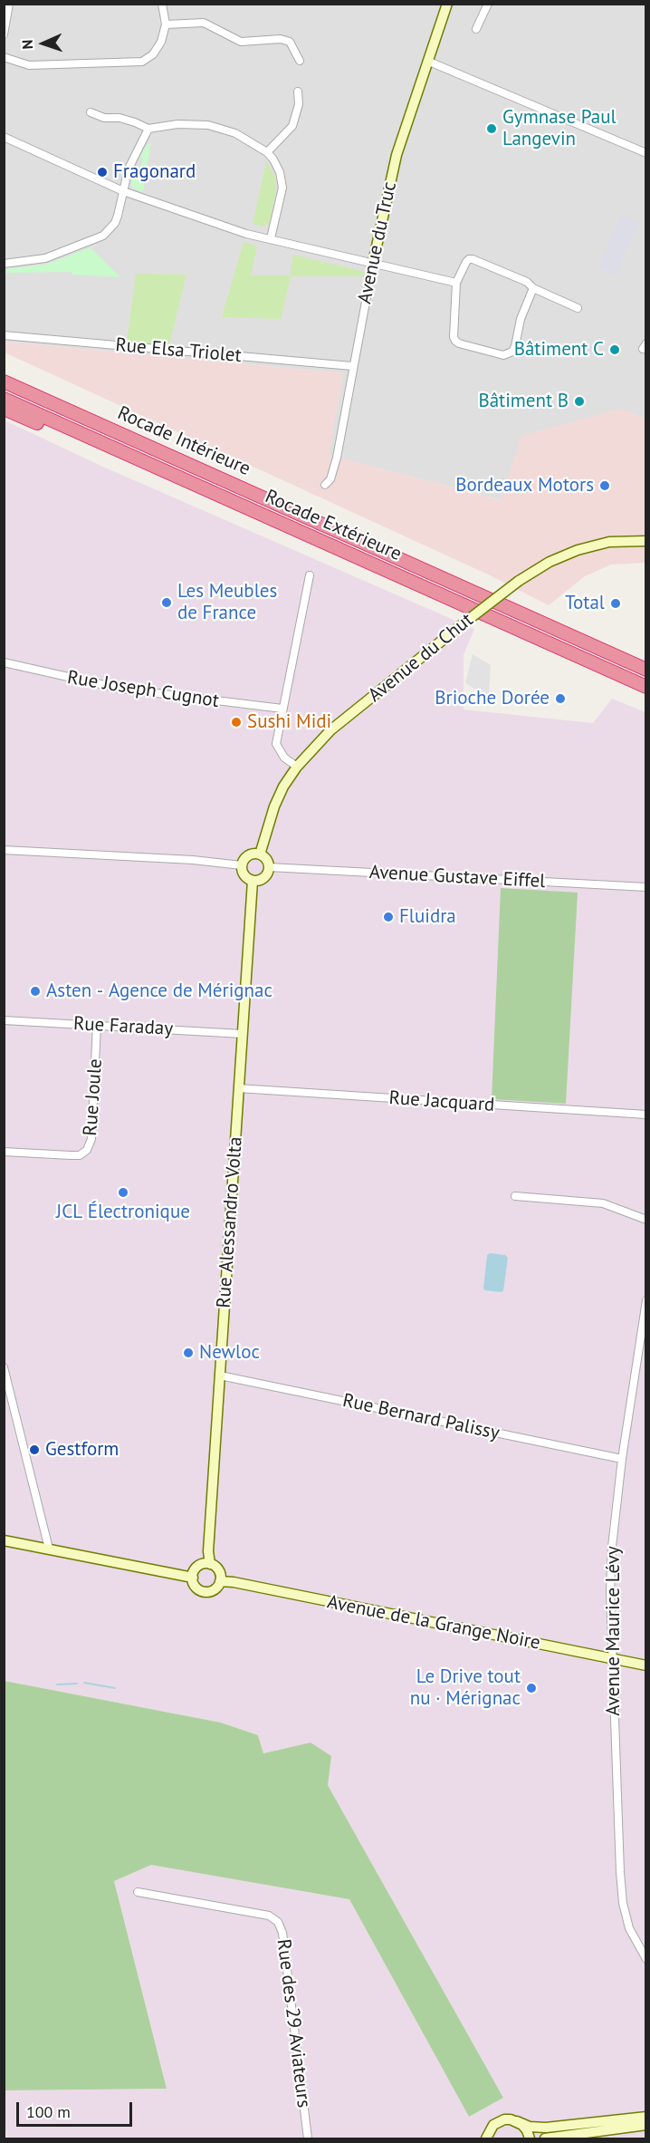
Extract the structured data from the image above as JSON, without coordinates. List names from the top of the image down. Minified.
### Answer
{"streets":{"highway":["Rocade Intérieure","Rocade Extérieure"],"street":["Avenue du Truc","Rue Elsa Triolet","Avenue du Chut","Rue Joseph Cugnot","Avenue Gustave Eiffel","Rue Faraday","Rue Joule","Rue Jacquard","Rue Alessandro Volta","Rue Bernard Palissy","Avenue de la Grange Noire","Avenue Maurice Lévy","Rue des 29 Aviateurs"]},"crossings":[["Avenue du Truc","Rue Elsa Triolet"],["Avenue du Chut","Avenue Gustave Eiffel"],["Avenue du Chut","Rue Alessandro Volta"],["Avenue Gustave Eiffel","Rue Alessandro Volta"],["Rue Faraday","Rue Joule"],["Rue Faraday","Rue Alessandro Volta"],["Rue Jacquard","Rue Alessandro Volta"],["Rue Alessandro Volta","Rue Bernard Palissy"],["Rue Alessandro Volta","Avenue de la Grange Noire"],["Rue Bernard Palissy","Avenue Maurice Lévy"],["Avenue de la Grange Noire","Avenue Maurice Lévy"]],"places":["Gymnase Paul Langevin","Fragonard","Bâtiment C","Bâtiment B","Bordeaux Motors","Les Meubles de France","Total","Brioche Dorée","Sushi Midi","Fluidra","Asten - Agence de Mérignac","JCL Électronique","Newloc","Gestform","Le Drive tout nu · Mérignac"],"scale_bar":"100 m","north":"left"}
